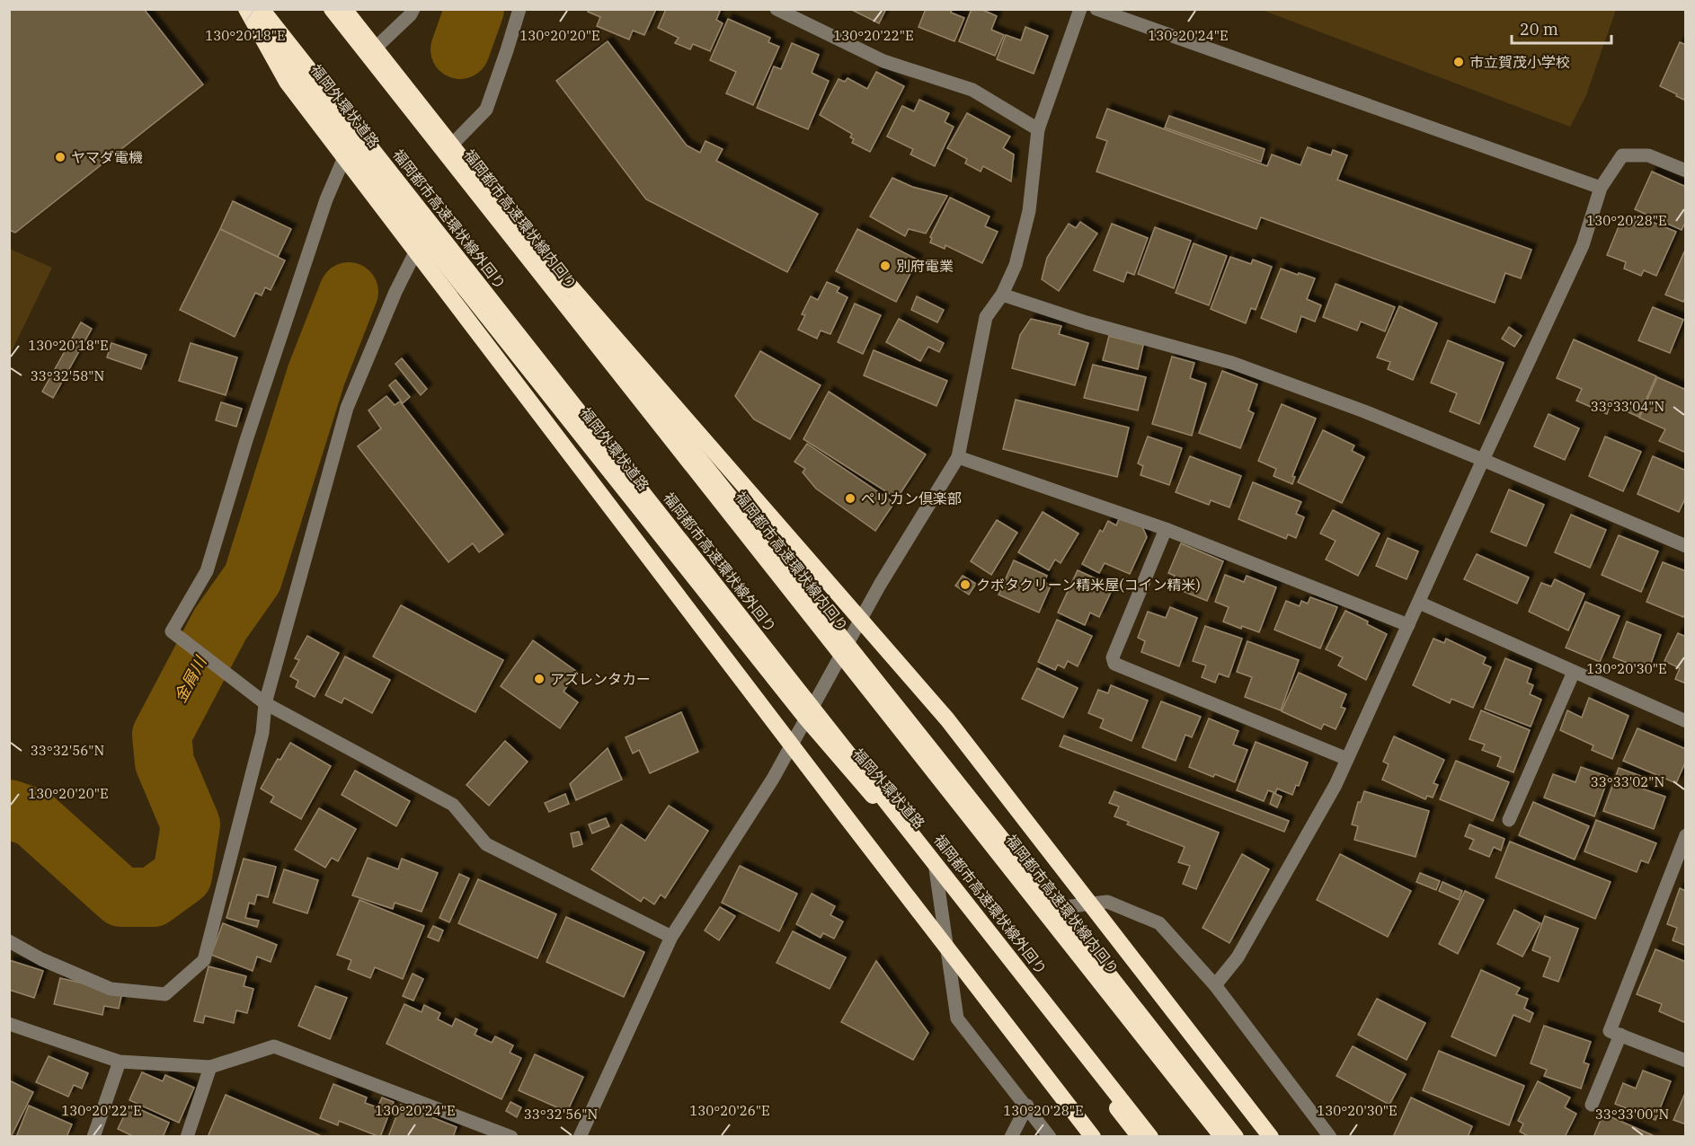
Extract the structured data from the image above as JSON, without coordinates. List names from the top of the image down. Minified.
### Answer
{"streets":{"highway":["福岡外環状道路","福岡都市高速環状線外回り","福岡都市高速環状線内回り"]},"water":["金屑川"],"places":["市立賀茂小学校","ヤマダ電機","別府電業","ペリカン倶楽部","クボタクリーン精米屋(コイン精米)","アズレンタカー"],"scale_bar":"20 m","coordinates":["130°20'18\"E","130°20'20\"E","130°20'22\"E","130°20'24\"E","130°20'28\"E","33°32'58\"N","33°33'04\"N","130°20'30\"E","33°32'56\"N","33°33'02\"N","130°20'26\"E","33°33'00\"N"]}
